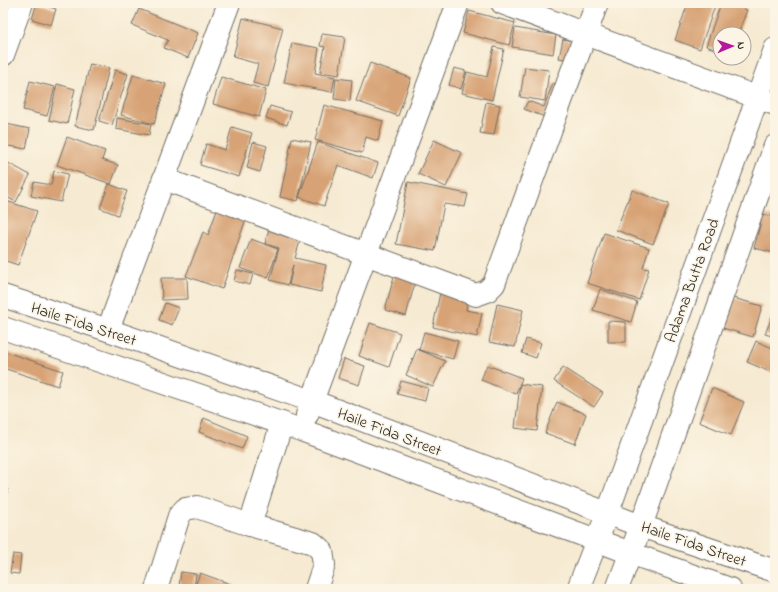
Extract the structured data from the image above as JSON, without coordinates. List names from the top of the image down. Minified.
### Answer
{"streets":{"street":["Adama Butta Road","Haile Fida Street"]},"crossings":[["Adama Butta Road","Haile Fida Street"]],"north":"right"}
